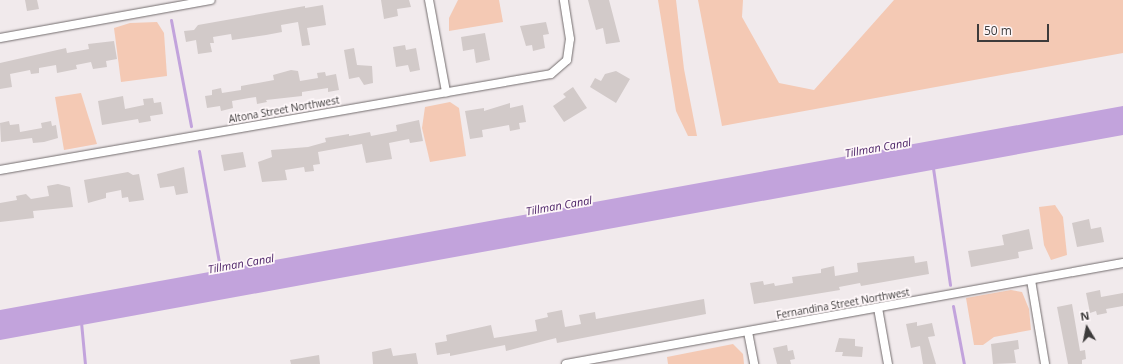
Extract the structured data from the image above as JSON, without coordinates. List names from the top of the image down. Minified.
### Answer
{"streets":{"street":["Altona Street Northwest","Fernandina Street Northwest"]},"water":["Tillman Canal"],"scale_bar":"50 m","north":"top"}
